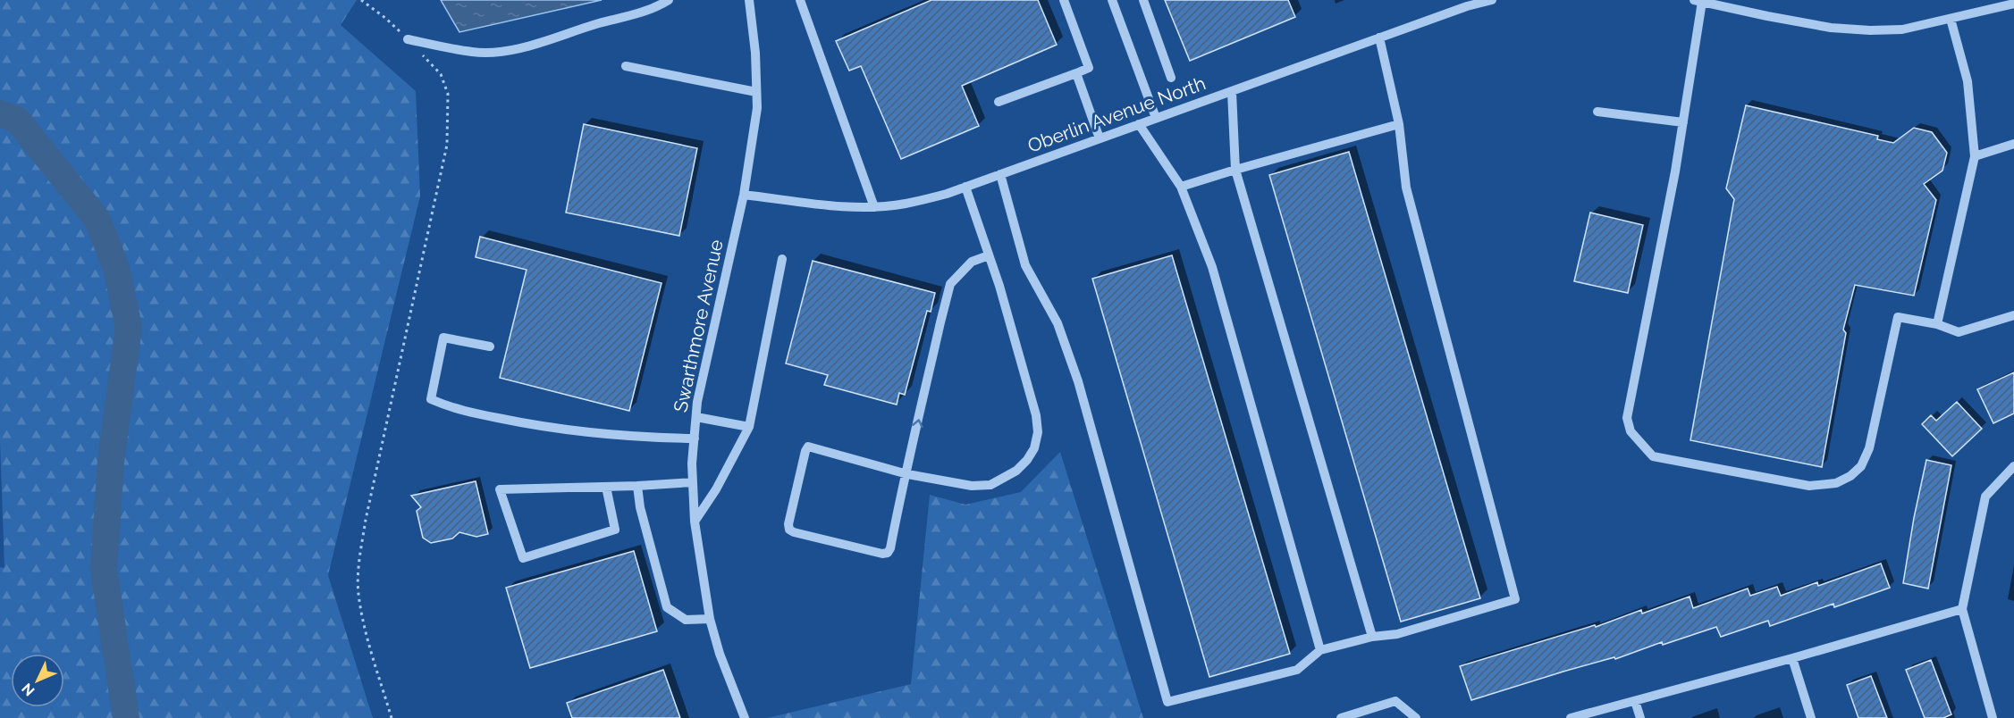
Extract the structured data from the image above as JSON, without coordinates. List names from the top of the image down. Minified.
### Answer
{"streets":{"street":["Oberlin Avenue North","Swarthmore Avenue"]},"crossings":[["Oberlin Avenue North","Swarthmore Avenue"]],"north":"bottom left"}
